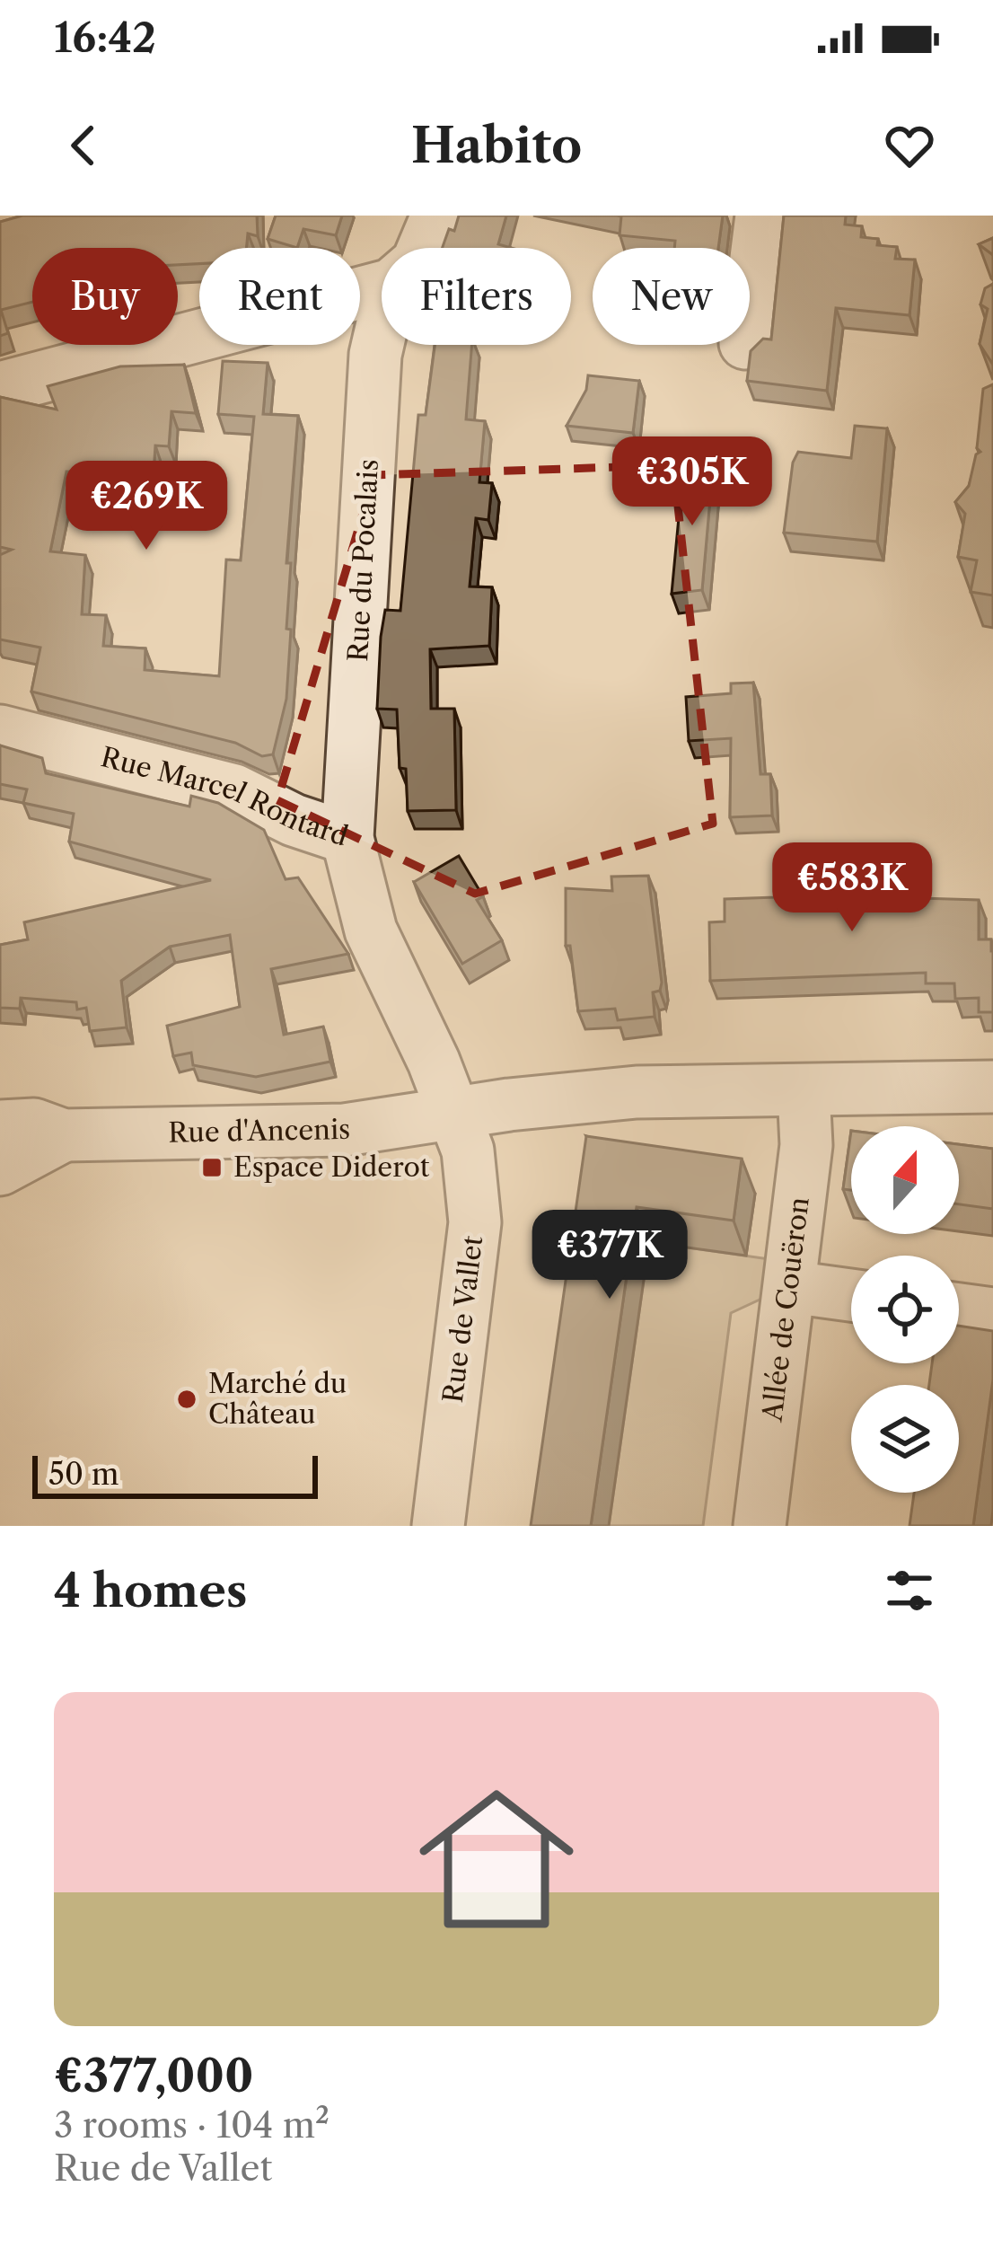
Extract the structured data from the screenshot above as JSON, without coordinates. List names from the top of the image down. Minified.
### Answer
{"streets":{"street":["Rue du Pocalais","Rue Marcel Rontard","Rue d'Ancenis","Allée de Couëron","Rue de Vallet"]},"crossings":[["Rue du Pocalais","Rue Marcel Rontard"],["Rue Marcel Rontard","Rue d'Ancenis"],["Rue Marcel Rontard","Rue de Vallet"],["Rue d'Ancenis","Allée de Couëron"],["Rue d'Ancenis","Rue de Vallet"]],"places":{"transit":["Espace Diderot"],"other":["Marché du Château"]},"scale_bar":"50 m","north":"top","page":{"status":"16:42","header":"Habito","chip":["Buy","Rent","Filters","New"],"price":["€305K","€269K","€583K","€377K"],"scale":"50 m","heading":"4 homes","list":[{"name":"€377,000","note":"3 rooms · 104 m² · Rue de Vallet"}]}}
